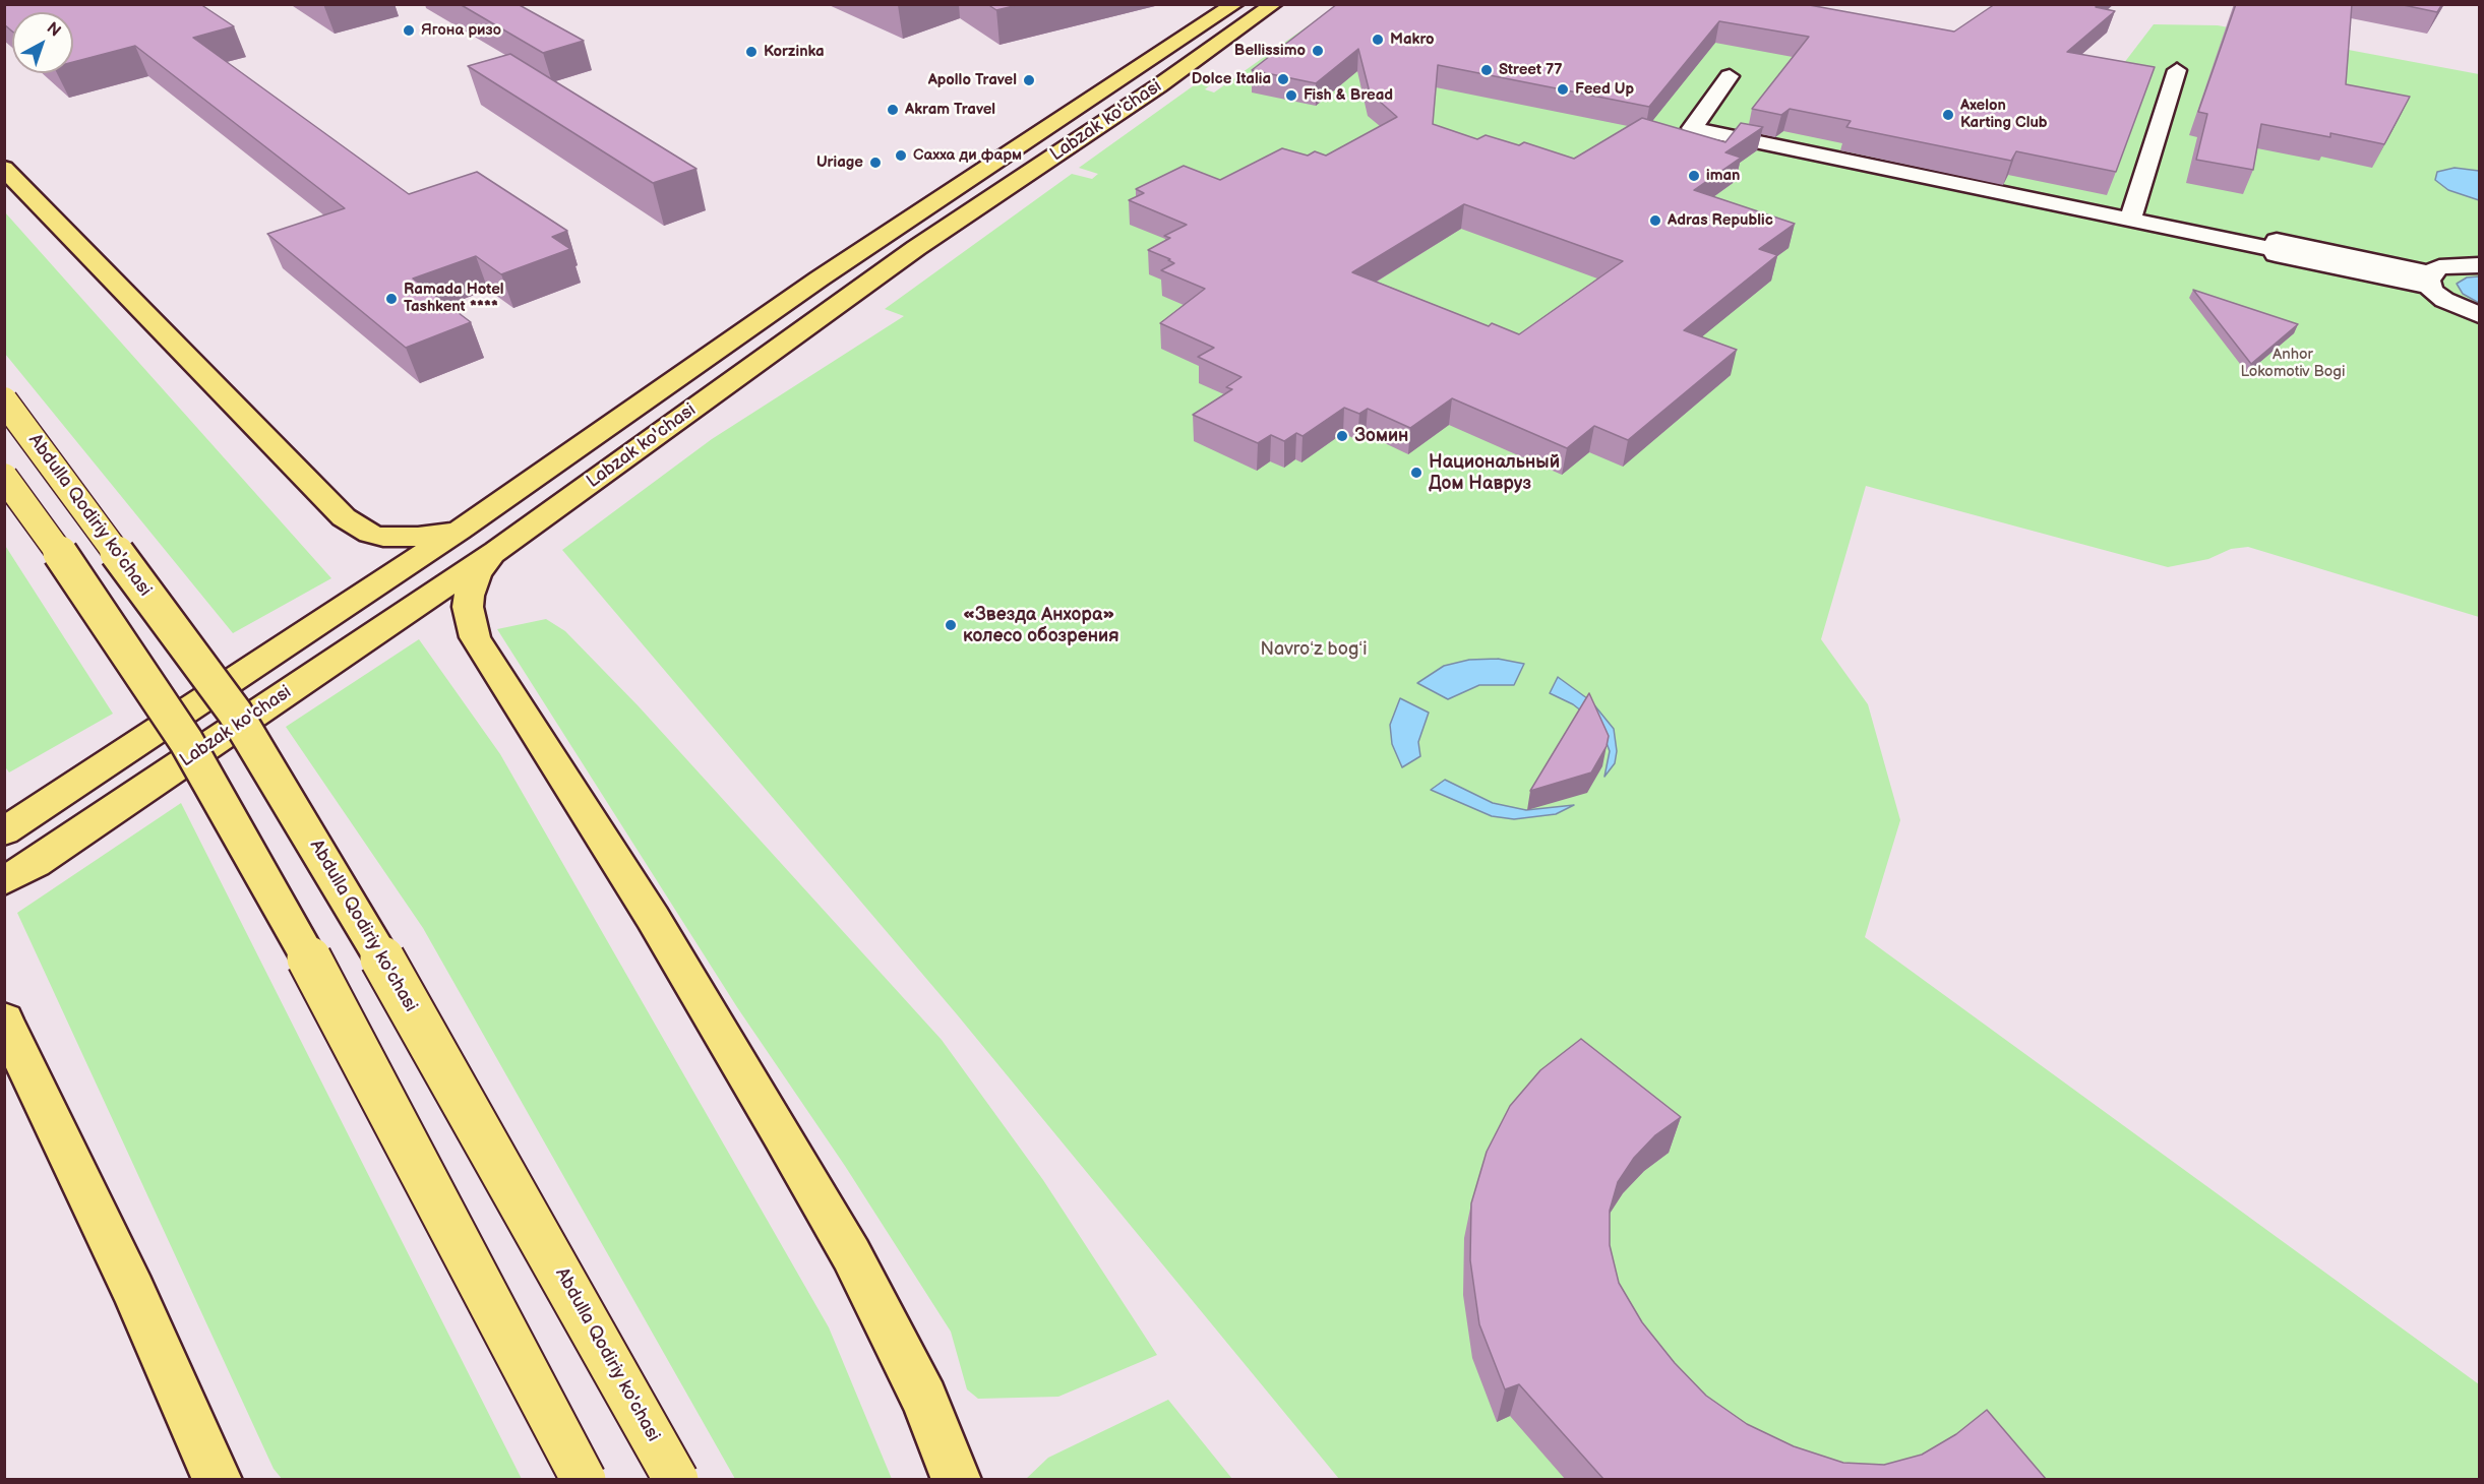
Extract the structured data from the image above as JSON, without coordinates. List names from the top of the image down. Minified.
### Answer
{"streets":{"main road":["Labzak ko'chasi","Abdulla Qodiriy ko'chasi"]},"parks":["Anhor Lokomotiv Bogi","Navroʻz bogʻi"],"places":["Ягона ризо","Makro","Bellissimo","Korzinka","Street 77","Dolce Italia","Apollo Travel","Feed Up","Fish & Bread","Akram Travel","Axelon Karting Club","Сахха ди фарм","Uriage","iman","Adras Republic","Ramada Hotel Tashkent ****","Зомин","Национальный Дом Навруз","«Звезда Анхора» колесо обозрения"],"north":"top right"}
